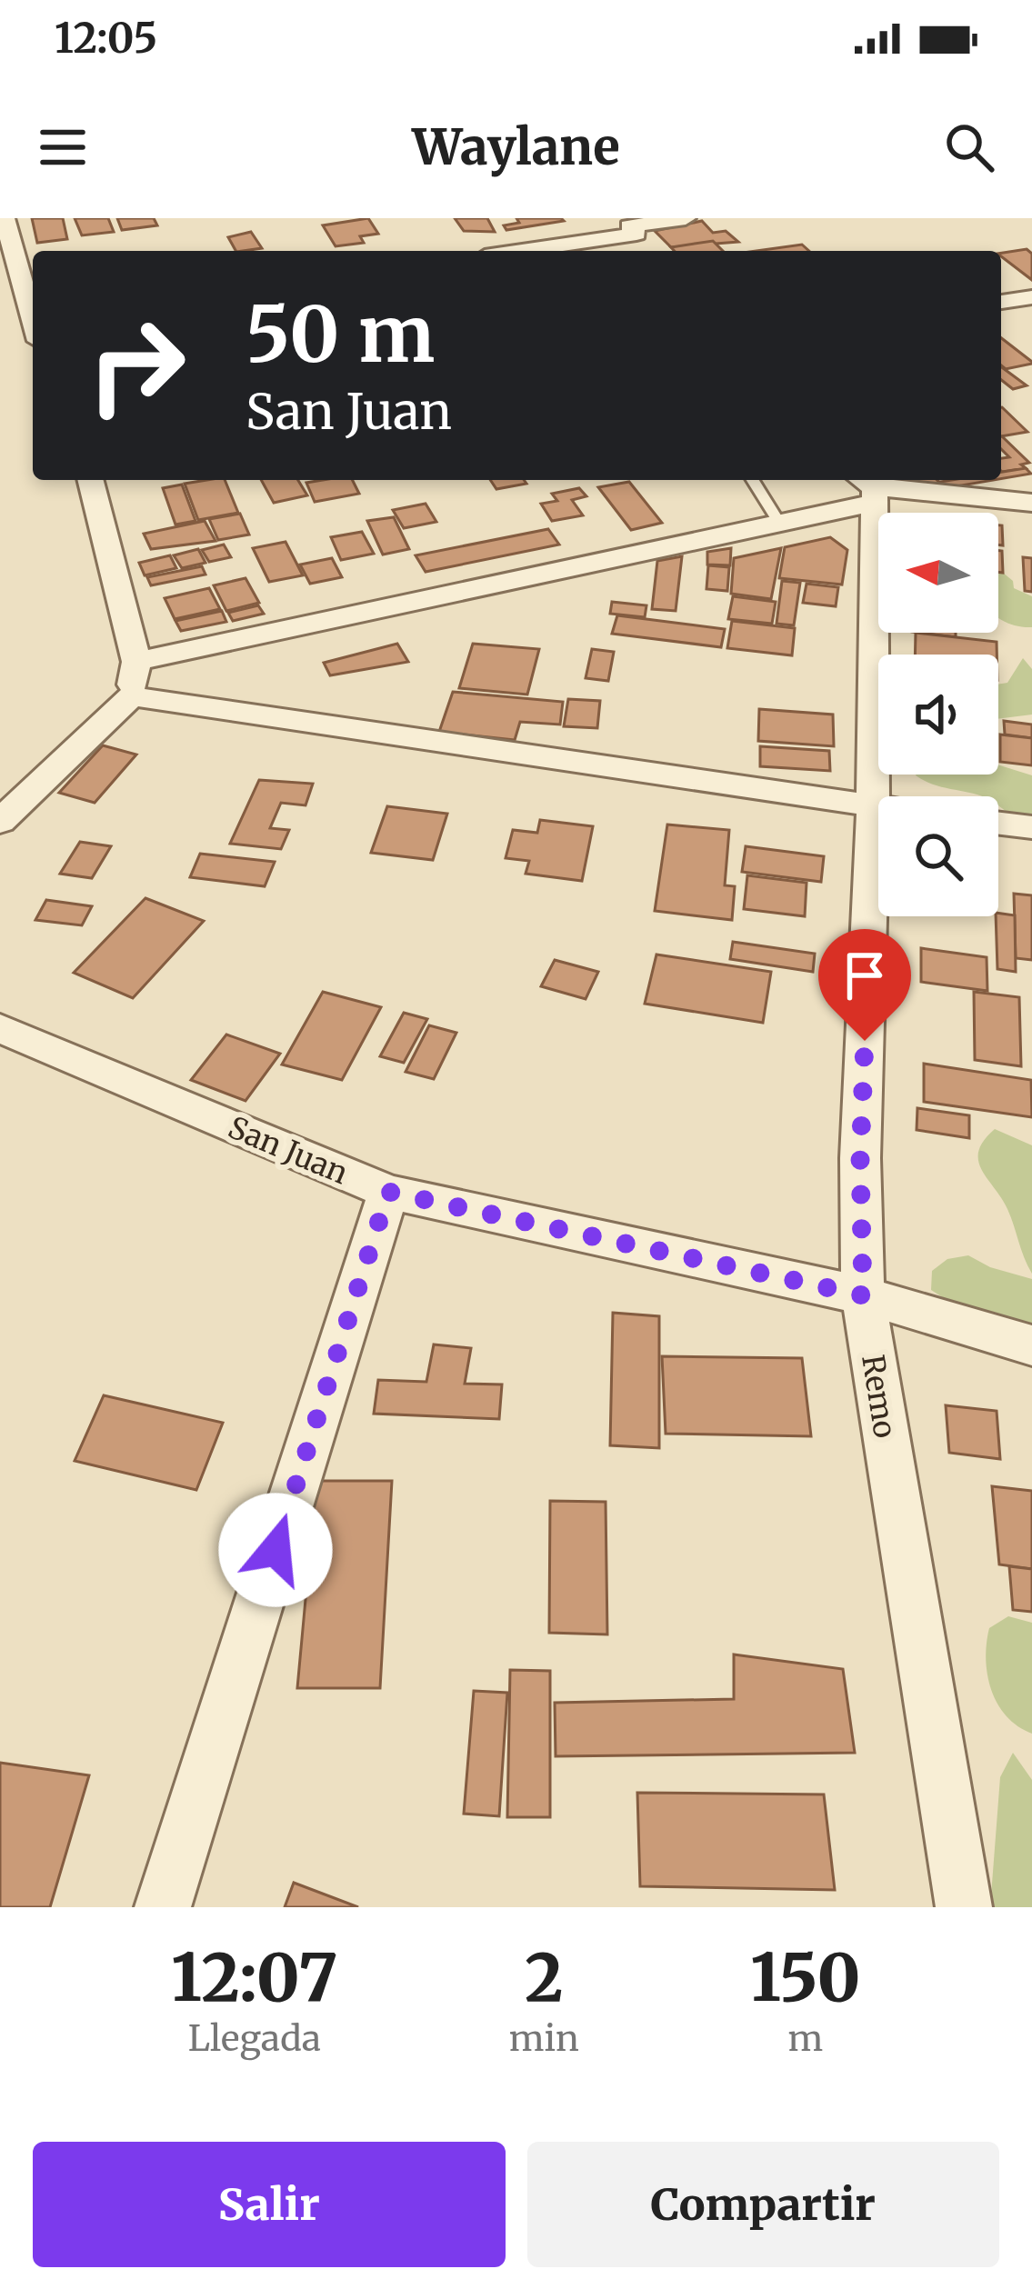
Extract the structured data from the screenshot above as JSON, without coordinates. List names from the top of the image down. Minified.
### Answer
{"streets":{"street":["San Juan","Remo"]},"crossings":[["San Juan","Remo"]],"north":"left","page":{"status":"12:05","header":"Waylane","turn":["50 m","San Juan"],"eta":["12:07","Llegada","2","min","150","m"],"buttons":["Salir","Compartir"]}}
